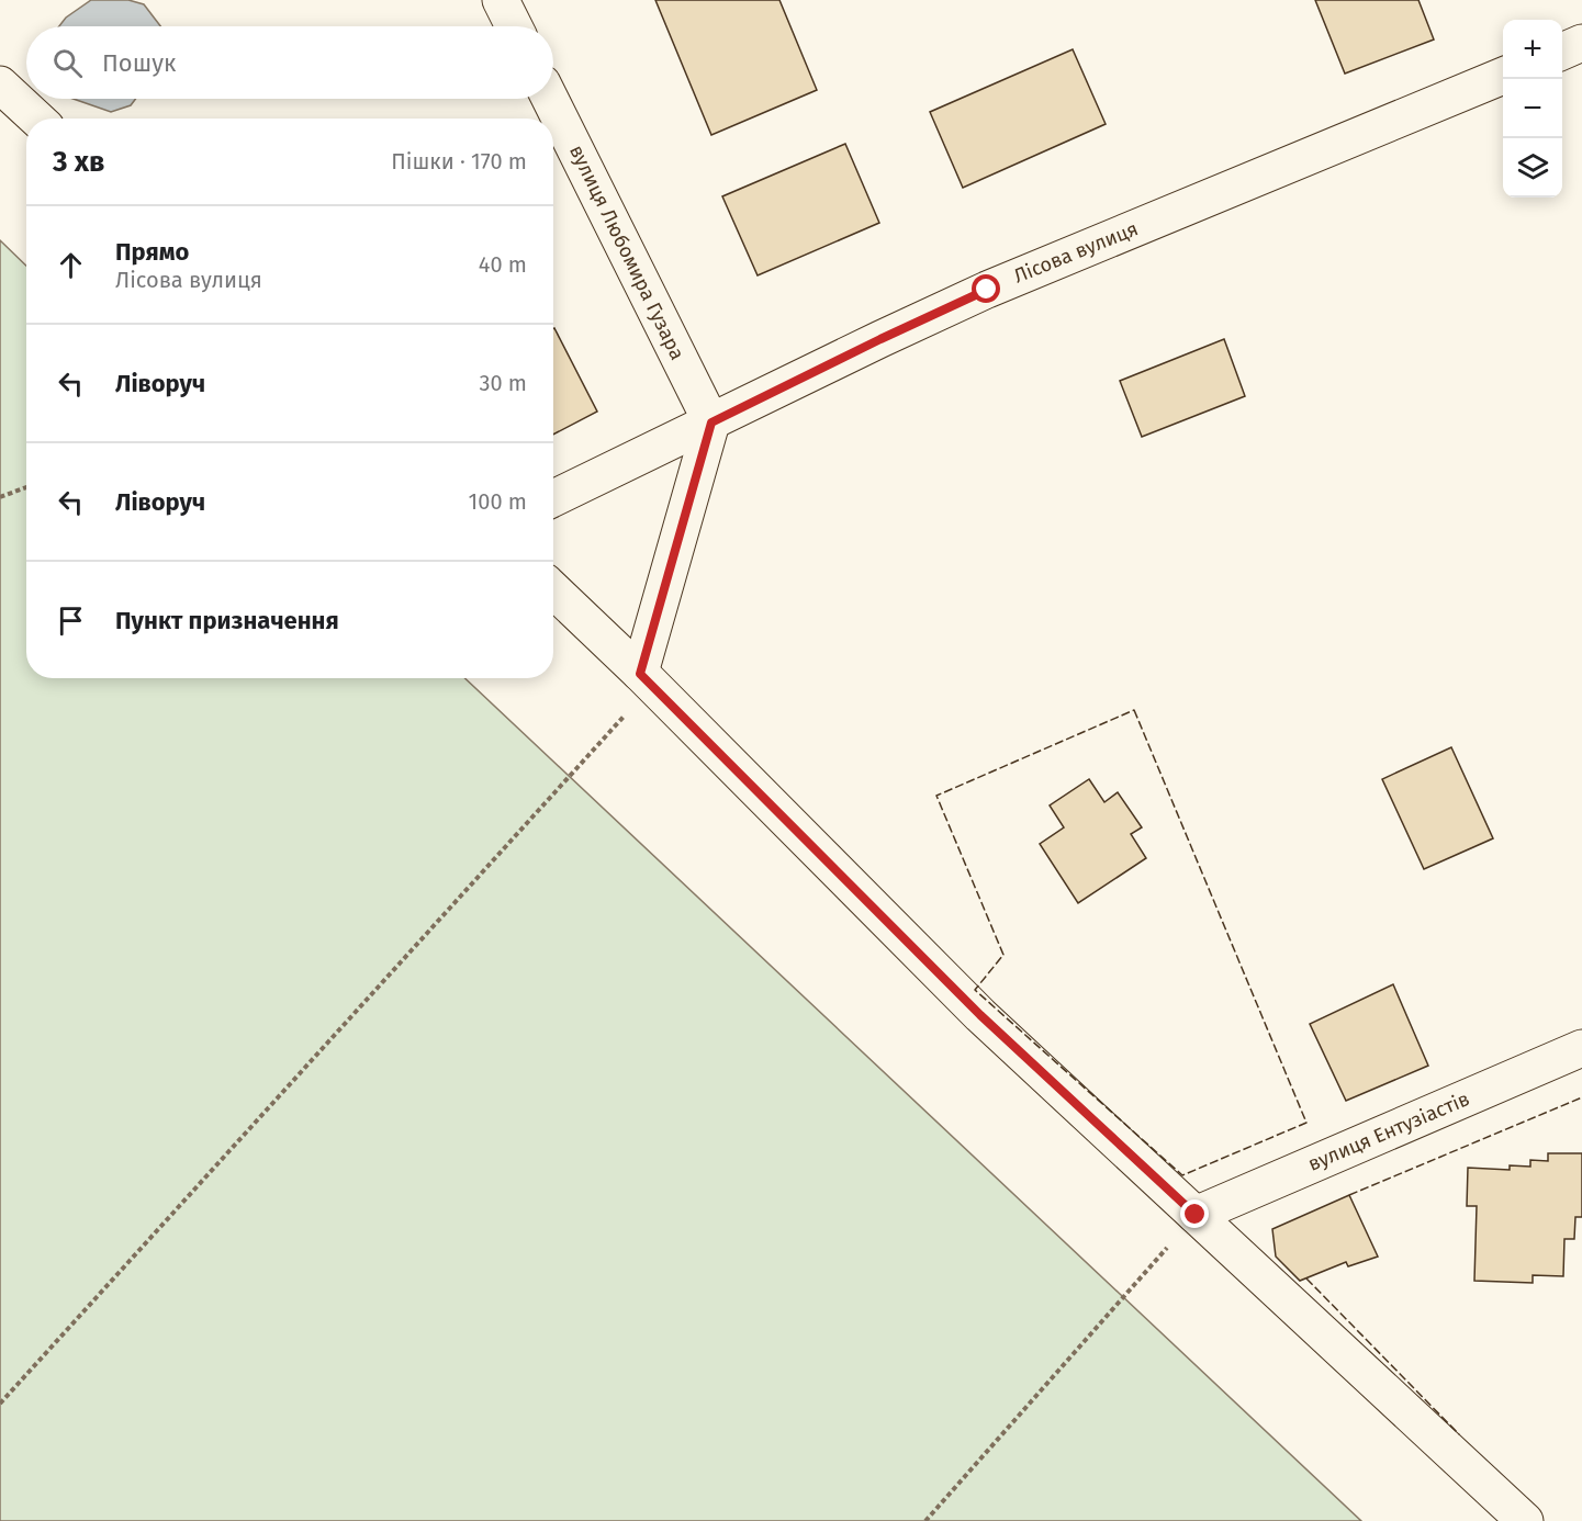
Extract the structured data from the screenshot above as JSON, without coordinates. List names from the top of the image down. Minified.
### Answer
{"streets":{"street":["вулиця Любомира Гузара","Лісова вулиця","вулиця Ентузіастів"]},"crossings":[["вулиця Любомира Гузара","Лісова вулиця"]],"page":{"map_buttons":["+","−"],"search":"Пошук","heading":["3 хв","Пішки · 170 m"],"list":[["Прямо","Лісова вулиця","40 m"],["Ліворуч","30 m"],["Ліворуч","100 m"],"Пункт призначення"]}}
